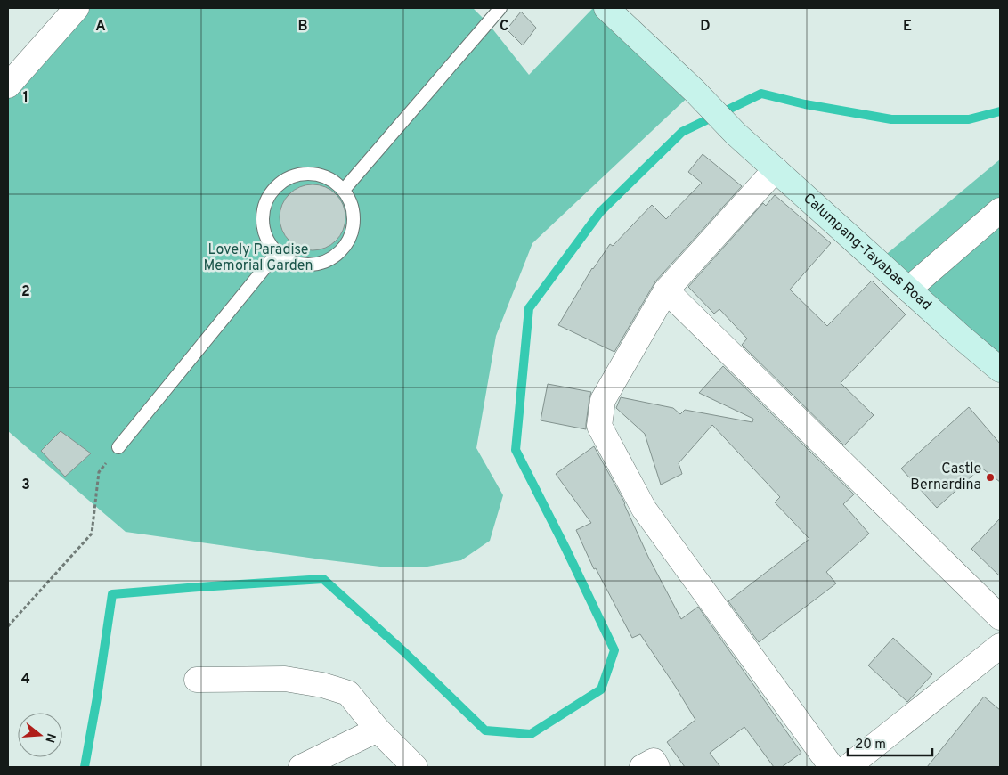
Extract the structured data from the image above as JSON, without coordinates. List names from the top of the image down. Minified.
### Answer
{"streets":{"main road":["Calumpang-Tayabas Road"]},"parks":["Lovely Paradise Memorial Garden"],"places":["Castle Bernardina"],"scale_bar":"20 m","north":"right","grid":{"columns":["A","B","C","D","E"],"rows":["1","2","3","4"]}}
